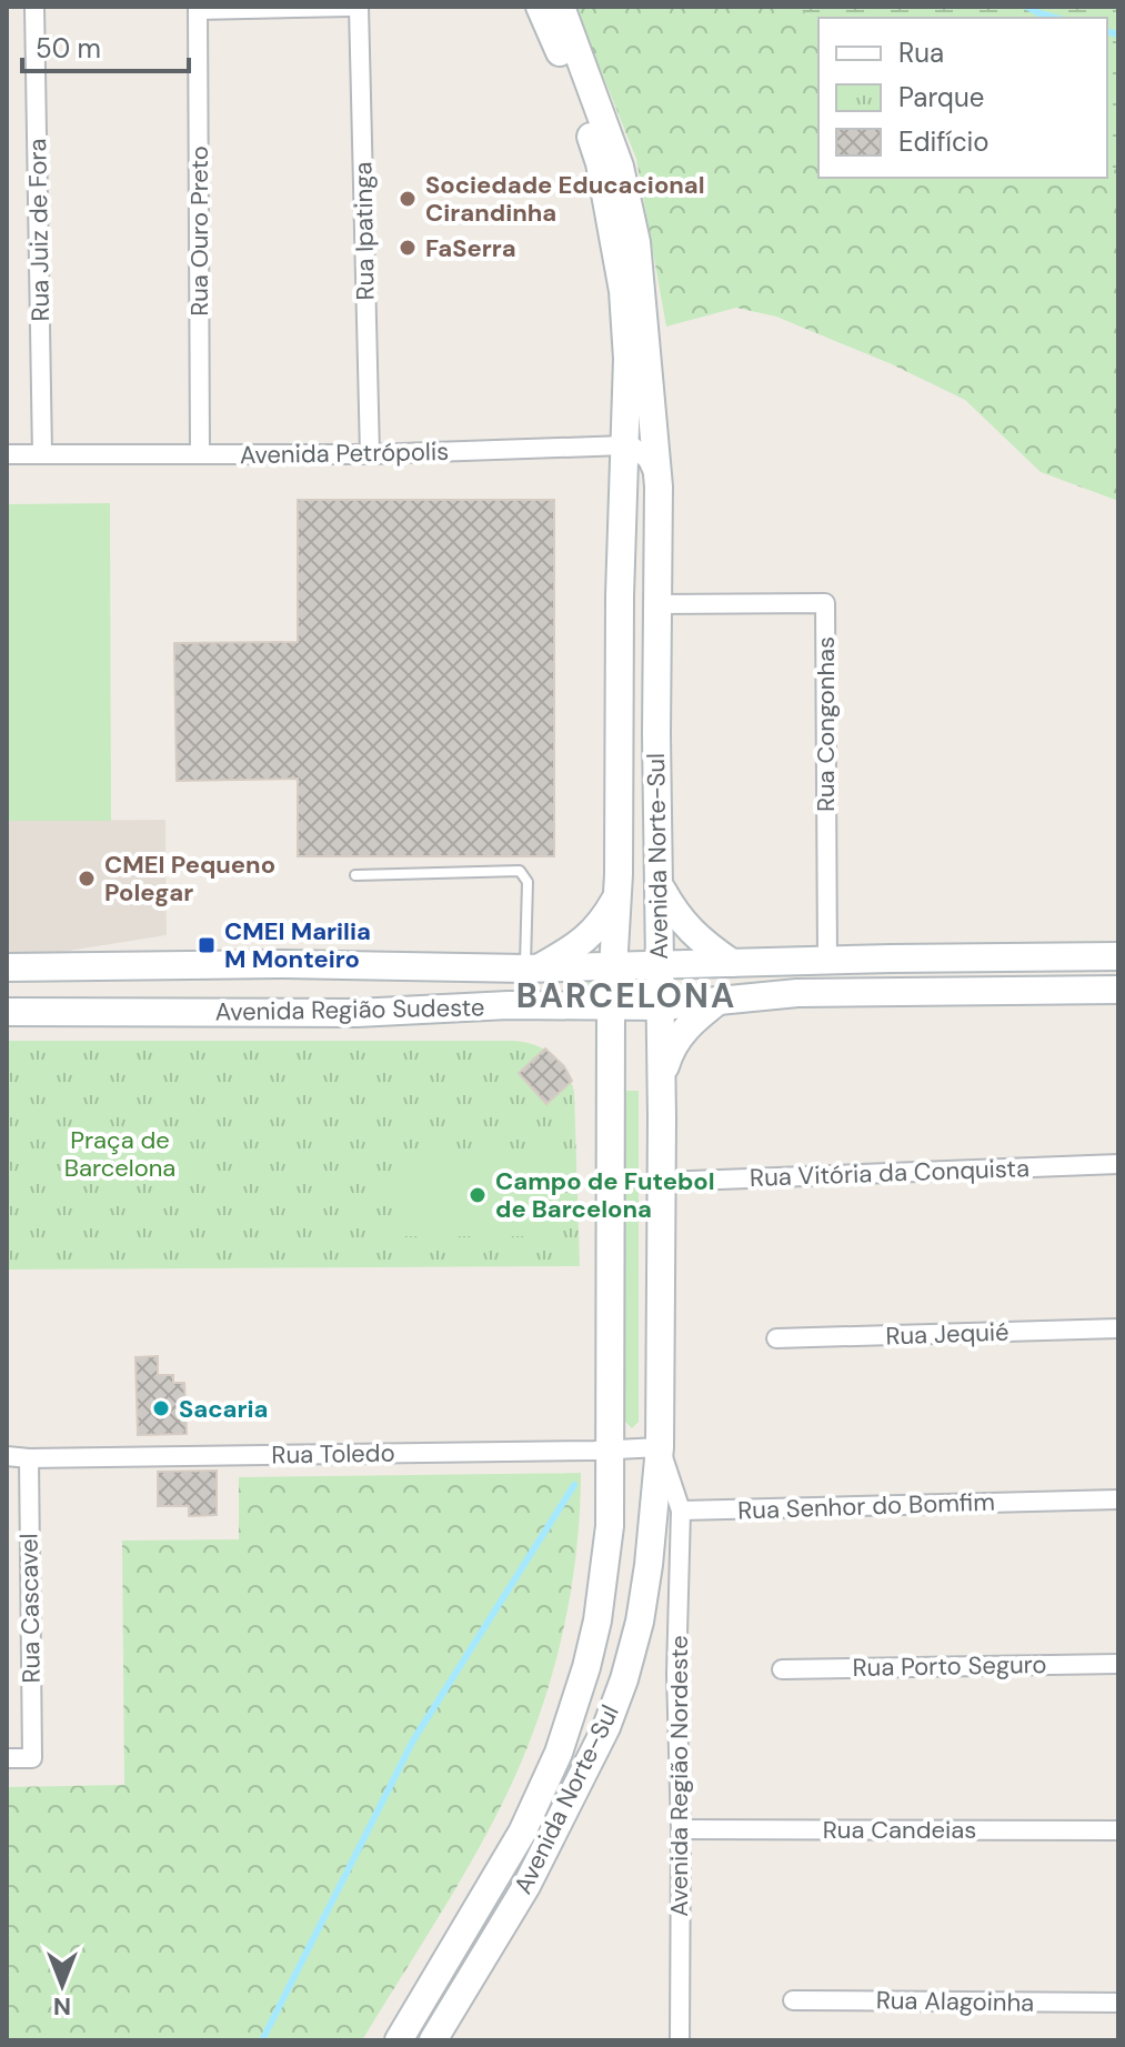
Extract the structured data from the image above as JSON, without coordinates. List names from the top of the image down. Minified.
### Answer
{"streets":{"main road":["Avenida Norte-Sul","Avenida Região Sudeste"],"street":["Rua Juiz de Fora","Rua Ouro Preto","Rua Ipatinga","Avenida Petrópolis","Rua Congonhas","Rua Vitória da Conquista","Rua Jequié","Rua Toledo","Rua Senhor do Bomfim","Rua Cascavel","Rua Porto Seguro","Avenida Região Nordeste","Rua Candeias","Rua Alagoinha"]},"crossings":[["Rua Juiz de Fora","Avenida Petrópolis"],["Rua Ouro Preto","Avenida Petrópolis"],["Rua Ipatinga","Avenida Petrópolis"],["Avenida Petrópolis","Avenida Norte-Sul"],["Rua Congonhas","Avenida Norte-Sul"],["Rua Congonhas","Avenida Região Sudeste"],["Avenida Norte-Sul","Avenida Região Sudeste"],["Avenida Norte-Sul","Rua Vitória da Conquista"],["Avenida Norte-Sul","Rua Toledo"],["Rua Toledo","Rua Cascavel"],["Rua Senhor do Bomfim","Avenida Região Nordeste"],["Avenida Região Nordeste","Rua Candeias"]],"districts":["BARCELONA"],"parks":["Praça de Barcelona"],"places":{"other":["Sociedade Educacional Cirandinha","FaSerra","CMEI Pequeno Polegar","Campo de Futebol de Barcelona","Sacaria"],"transit":["CMEI Marilia M Monteiro"]},"legend":["Rua","Parque","Edifício"],"scale_bar":"50 m","north":"bottom"}
